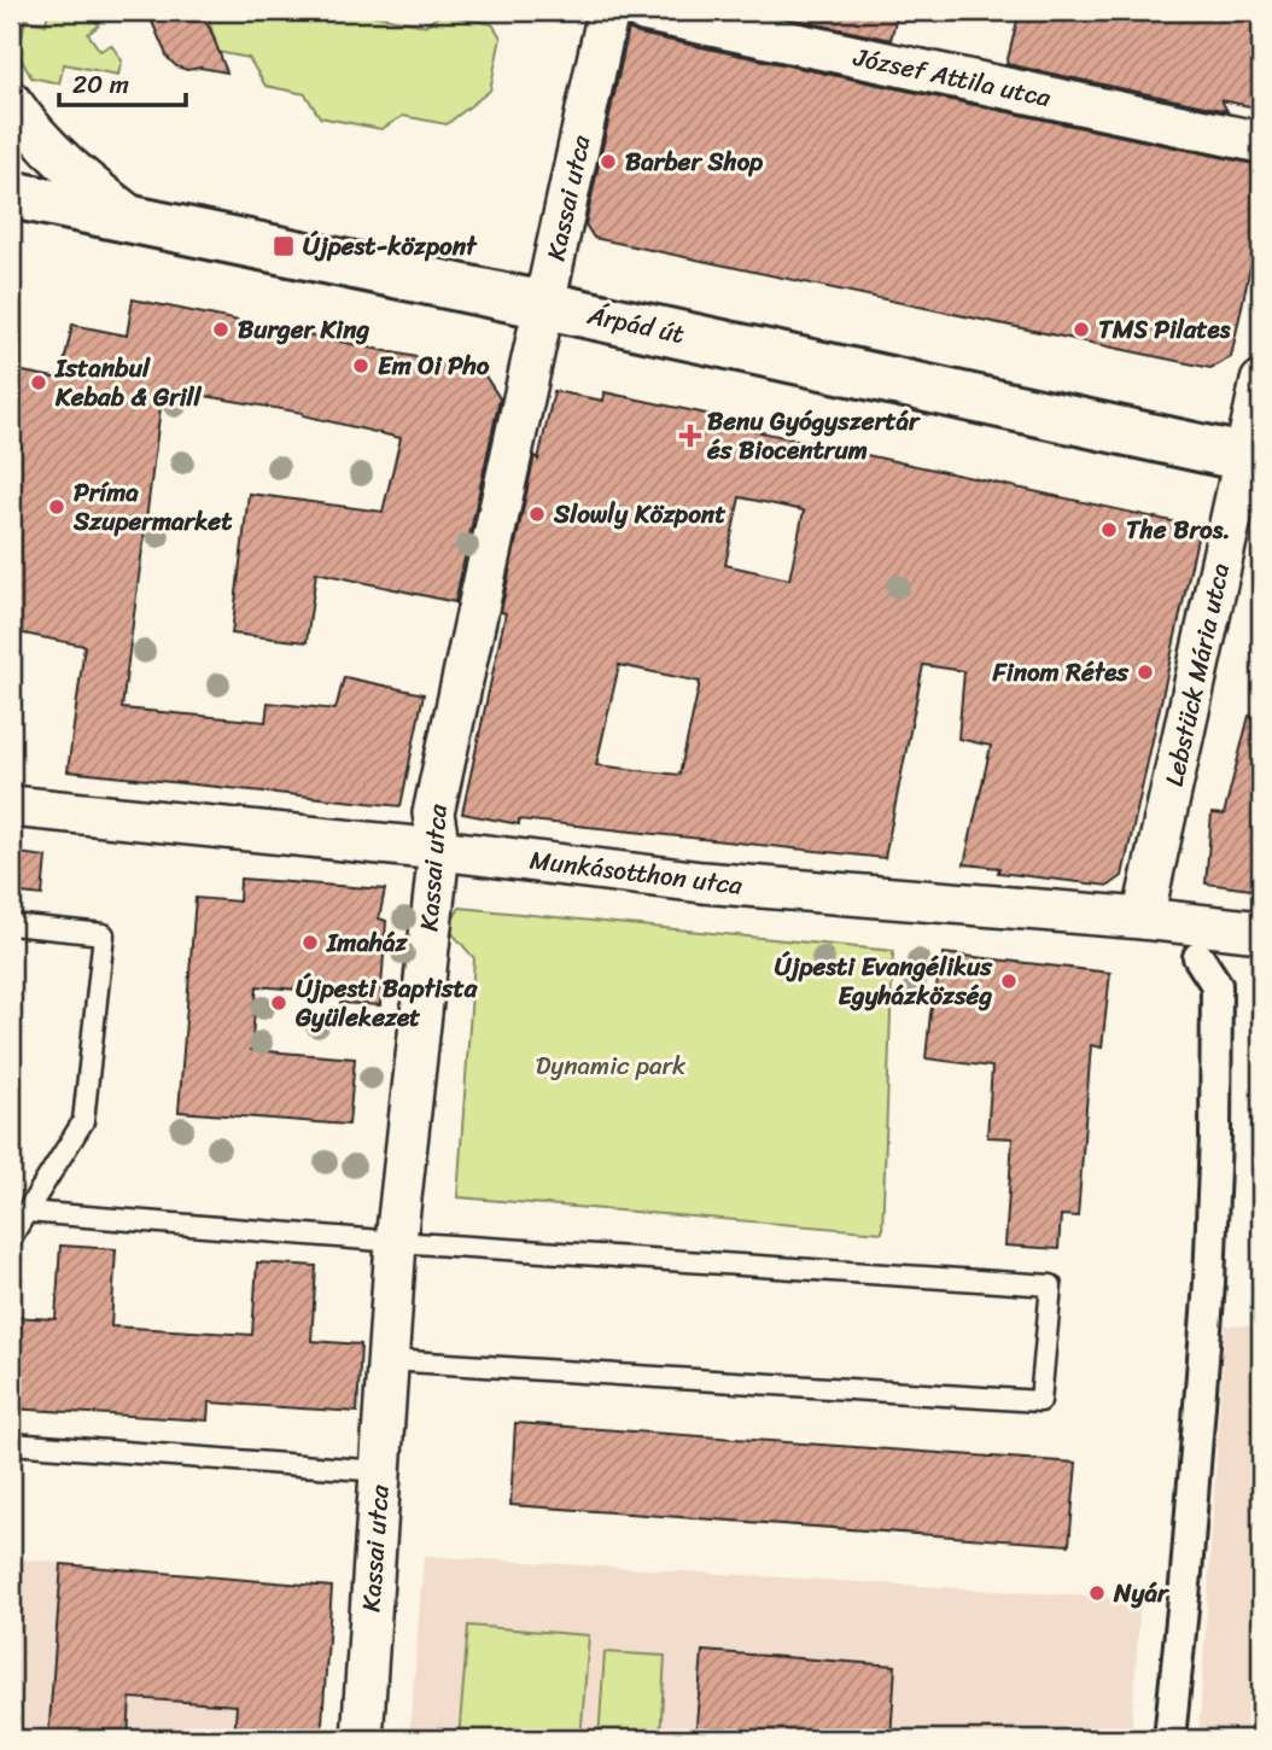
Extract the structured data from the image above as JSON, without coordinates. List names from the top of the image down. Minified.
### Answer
{"streets":{"main road":["Árpád út"],"street":["József Attila utca","Kassai utca","Lebstück Mária utca","Munkásotthon utca"]},"crossings":[["Kassai utca","Árpád út"],["Kassai utca","Munkásotthon utca"],["Árpád út","Lebstück Mária utca"],["Lebstück Mária utca","Munkásotthon utca"]],"parks":["Dynamic park"],"places":{"other":["Barber Shop","Burger King","TMS Pilates","Em Oi Pho","Istanbul Kebab & Grill","Príma Szupermarket","Slowly Központ","The Bros.","Finom Rétes","Imaház","Újpesti Evangélikus Egyházközség","Újpesti Baptista Gyülekezet","Nyár"],"transit":["Újpest-központ"],"health":["Benu Gyógyszertár és Biocentrum"]},"scale_bar":"20 m"}
